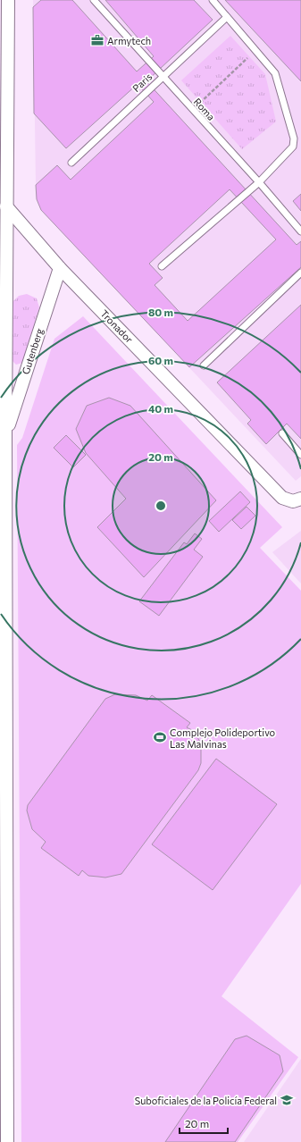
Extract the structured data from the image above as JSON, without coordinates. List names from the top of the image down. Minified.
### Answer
{"streets":{"street":["Tronador","Gutenberg"],"lane":["Paris","Roma"]},"crossings":[["Paris","Roma"],["Tronador","Gutenberg"]],"places":{"office":["Armytech"],"sports":["Complejo Polideportivo Las Malvinas"],"school or university":["Suboficiales de la Policía Federal"]},"scale_bar":"20 m","rings":["80 m","60 m","40 m","20 m"]}
